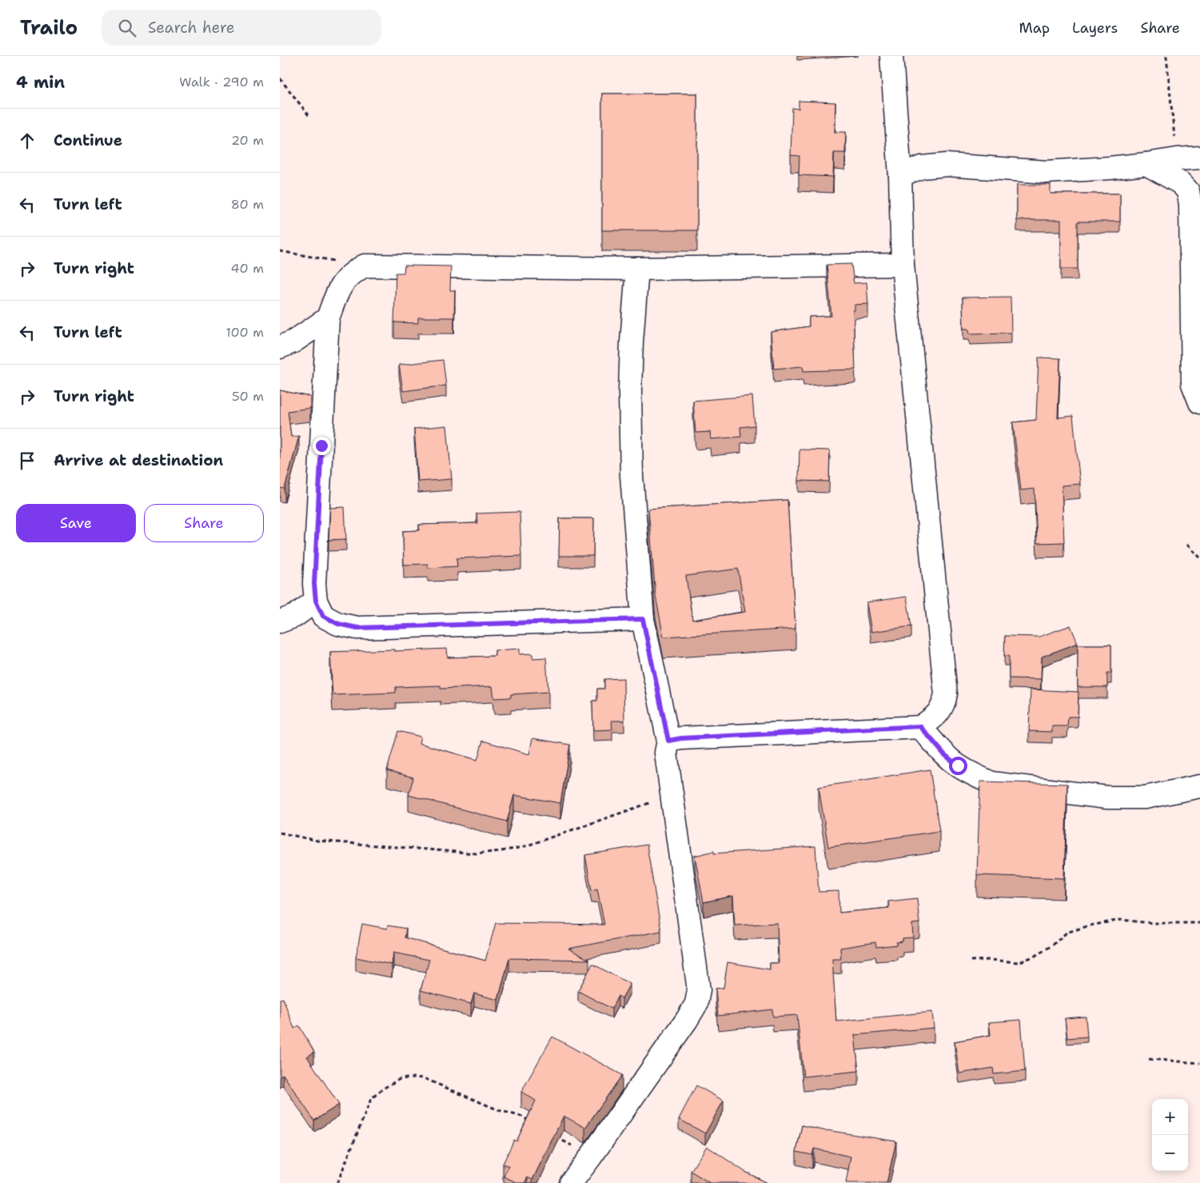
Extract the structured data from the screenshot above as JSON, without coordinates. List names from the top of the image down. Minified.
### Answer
{"page":{"header":"Trailo","search":"Search here","nav":["Map","Layers","Share"],"heading":["4 min","Walk · 290 m"],"list":[["Continue","20 m"],["Turn left","80 m"],["Turn right","40 m"],["Turn left","100 m"],["Turn right","50 m"],"Arrive at destination"],"buttons":["Save","Share"],"map_buttons":["+","−"]}}
